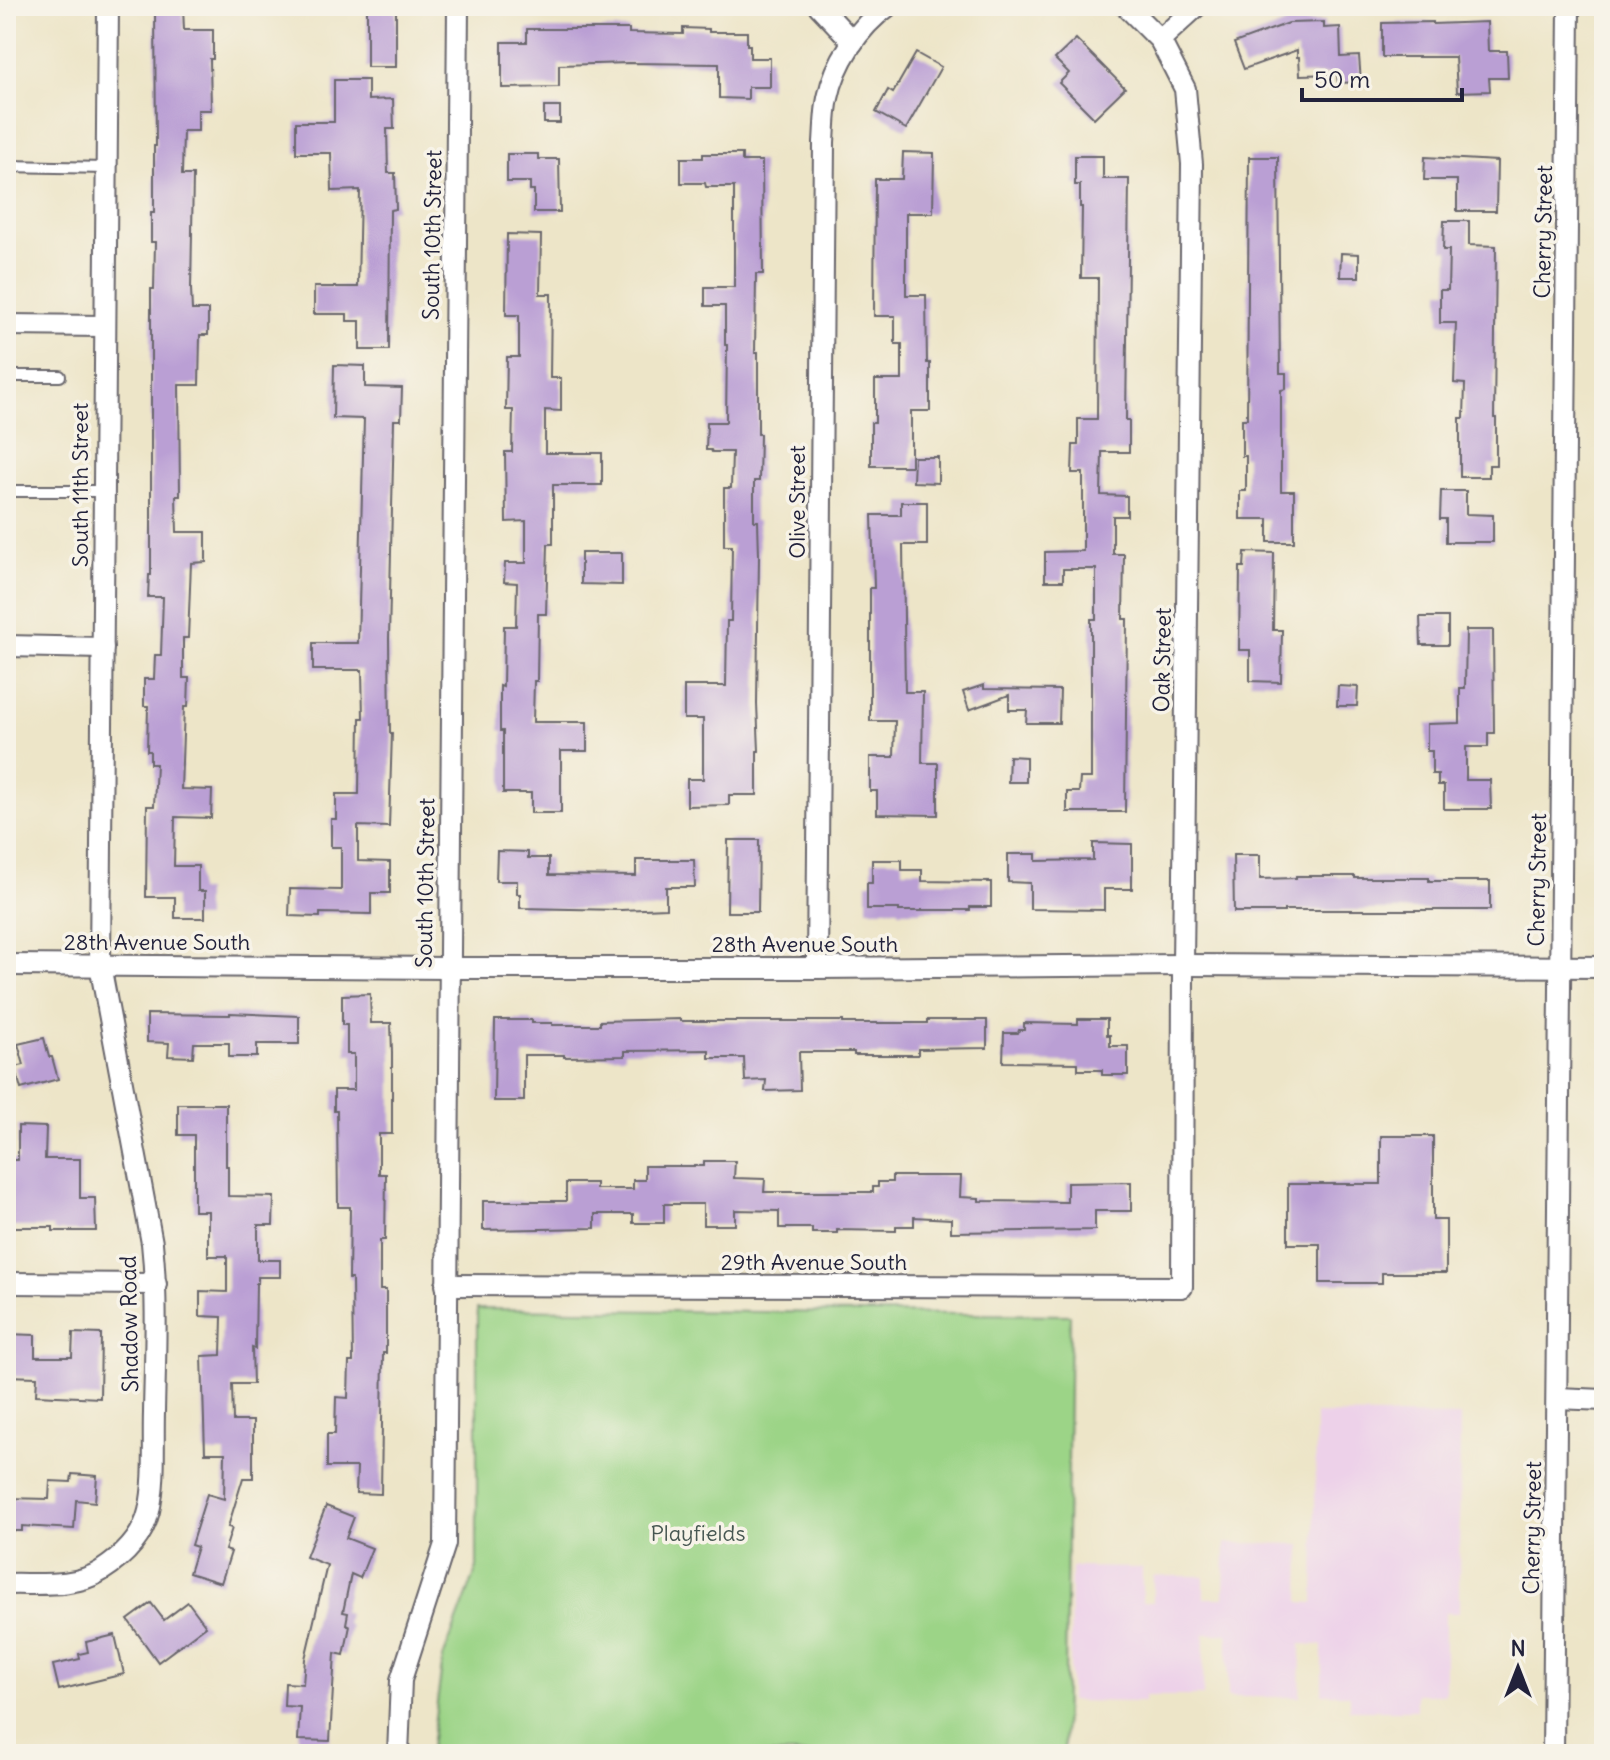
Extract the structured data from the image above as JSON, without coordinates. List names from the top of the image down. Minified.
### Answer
{"streets":{"street":["Cherry Street","South 10th Street","South 11th Street","Olive Street","Oak Street","28th Avenue South","29th Avenue South","Shadow Road"]},"crossings":[["Cherry Street","28th Avenue South"],["South 10th Street","28th Avenue South"],["South 10th Street","29th Avenue South"],["South 11th Street","28th Avenue South"],["South 11th Street","Shadow Road"],["Olive Street","28th Avenue South"],["Oak Street","28th Avenue South"],["Oak Street","29th Avenue South"],["28th Avenue South","Shadow Road"]],"parks":["Playfields"],"scale_bar":"50 m","north":"top"}
